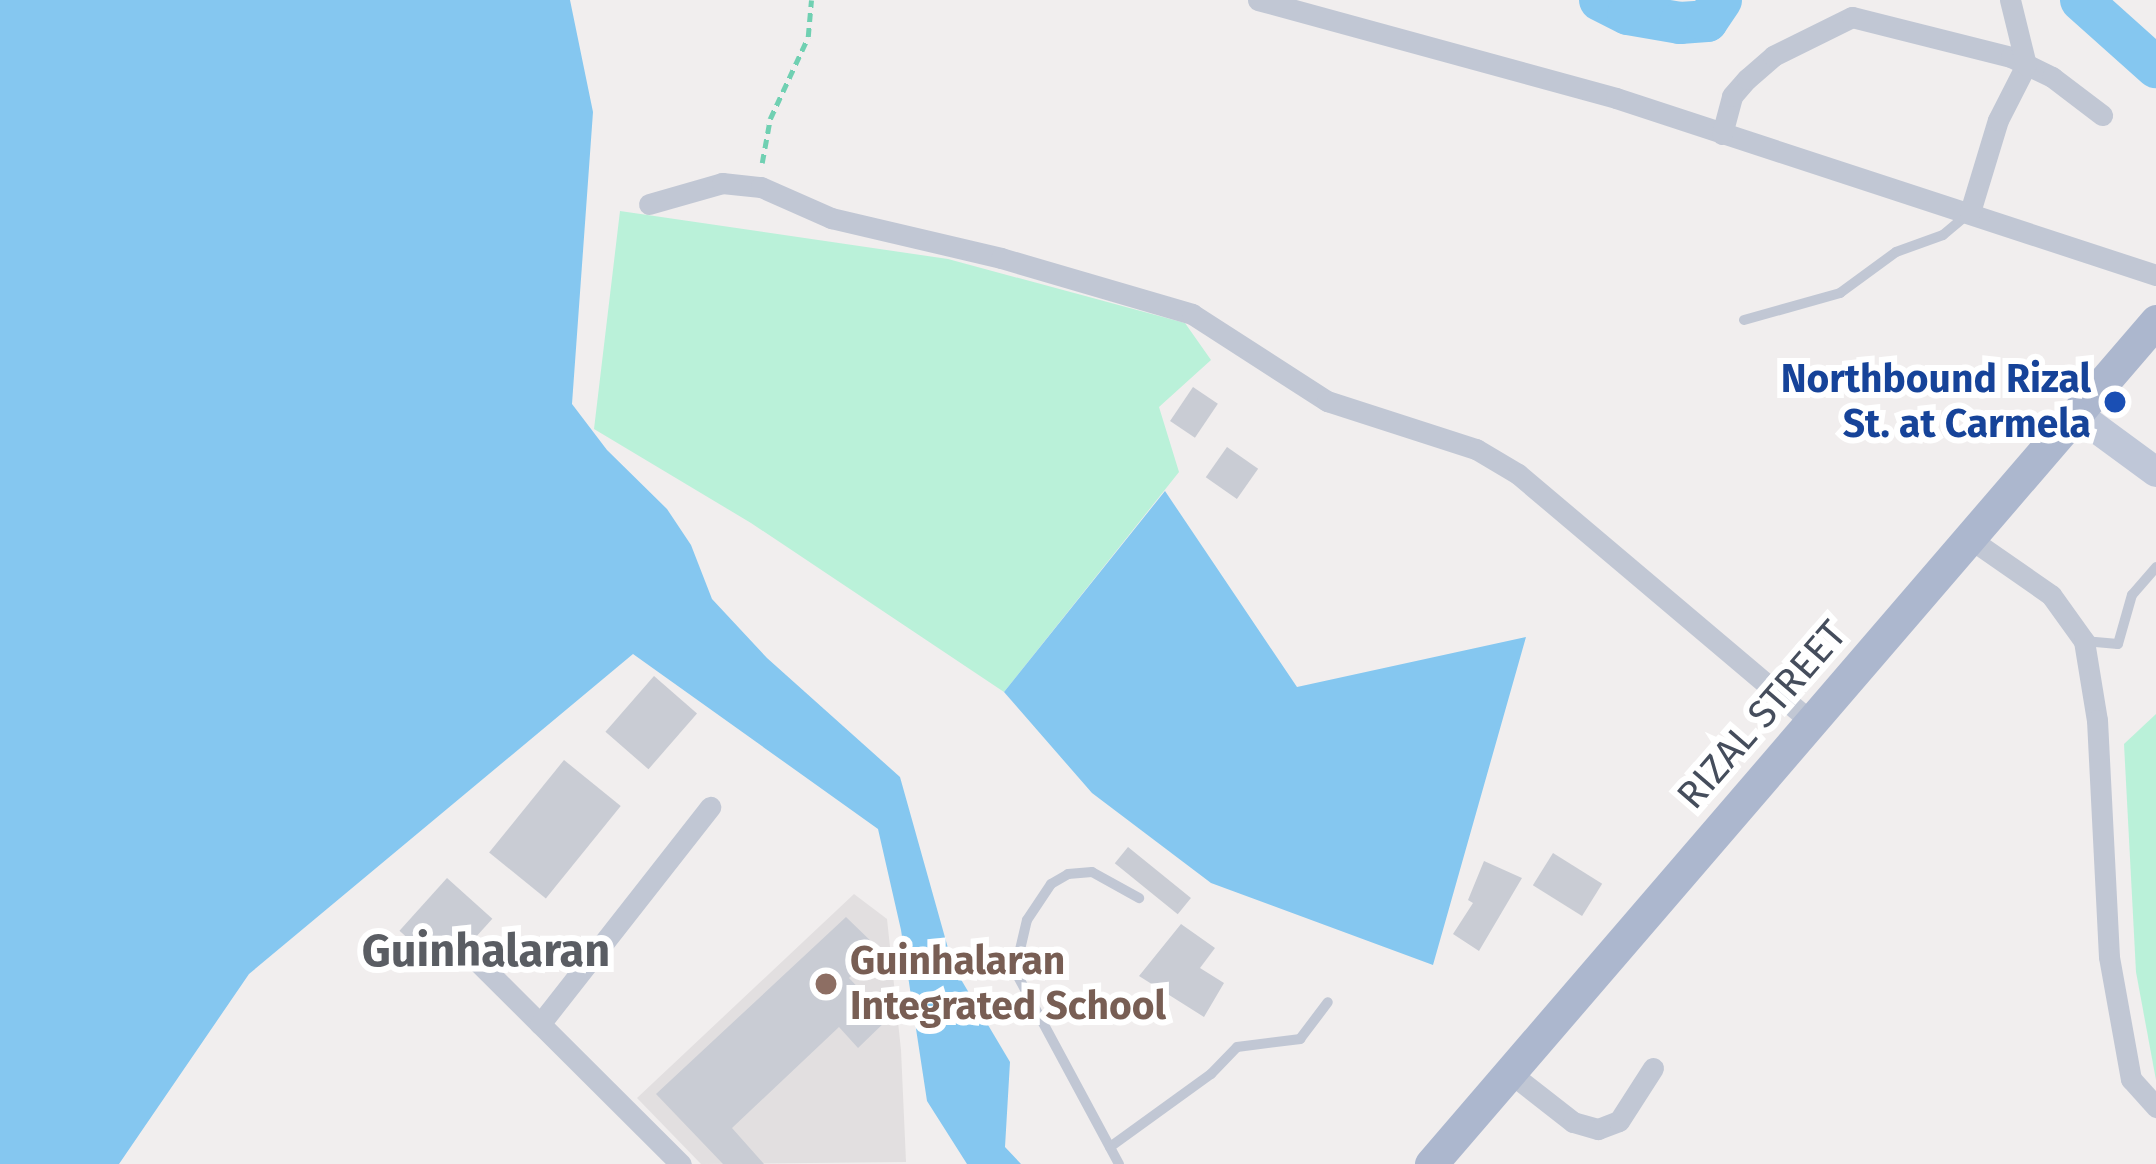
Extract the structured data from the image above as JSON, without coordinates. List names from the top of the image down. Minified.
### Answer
{"streets":{"main road":["RIZAL STREET"]},"districts":["Guinhalaran"],"places":["Northbound Rizal St. at Carmela","Guinhalaran Integrated School"]}
